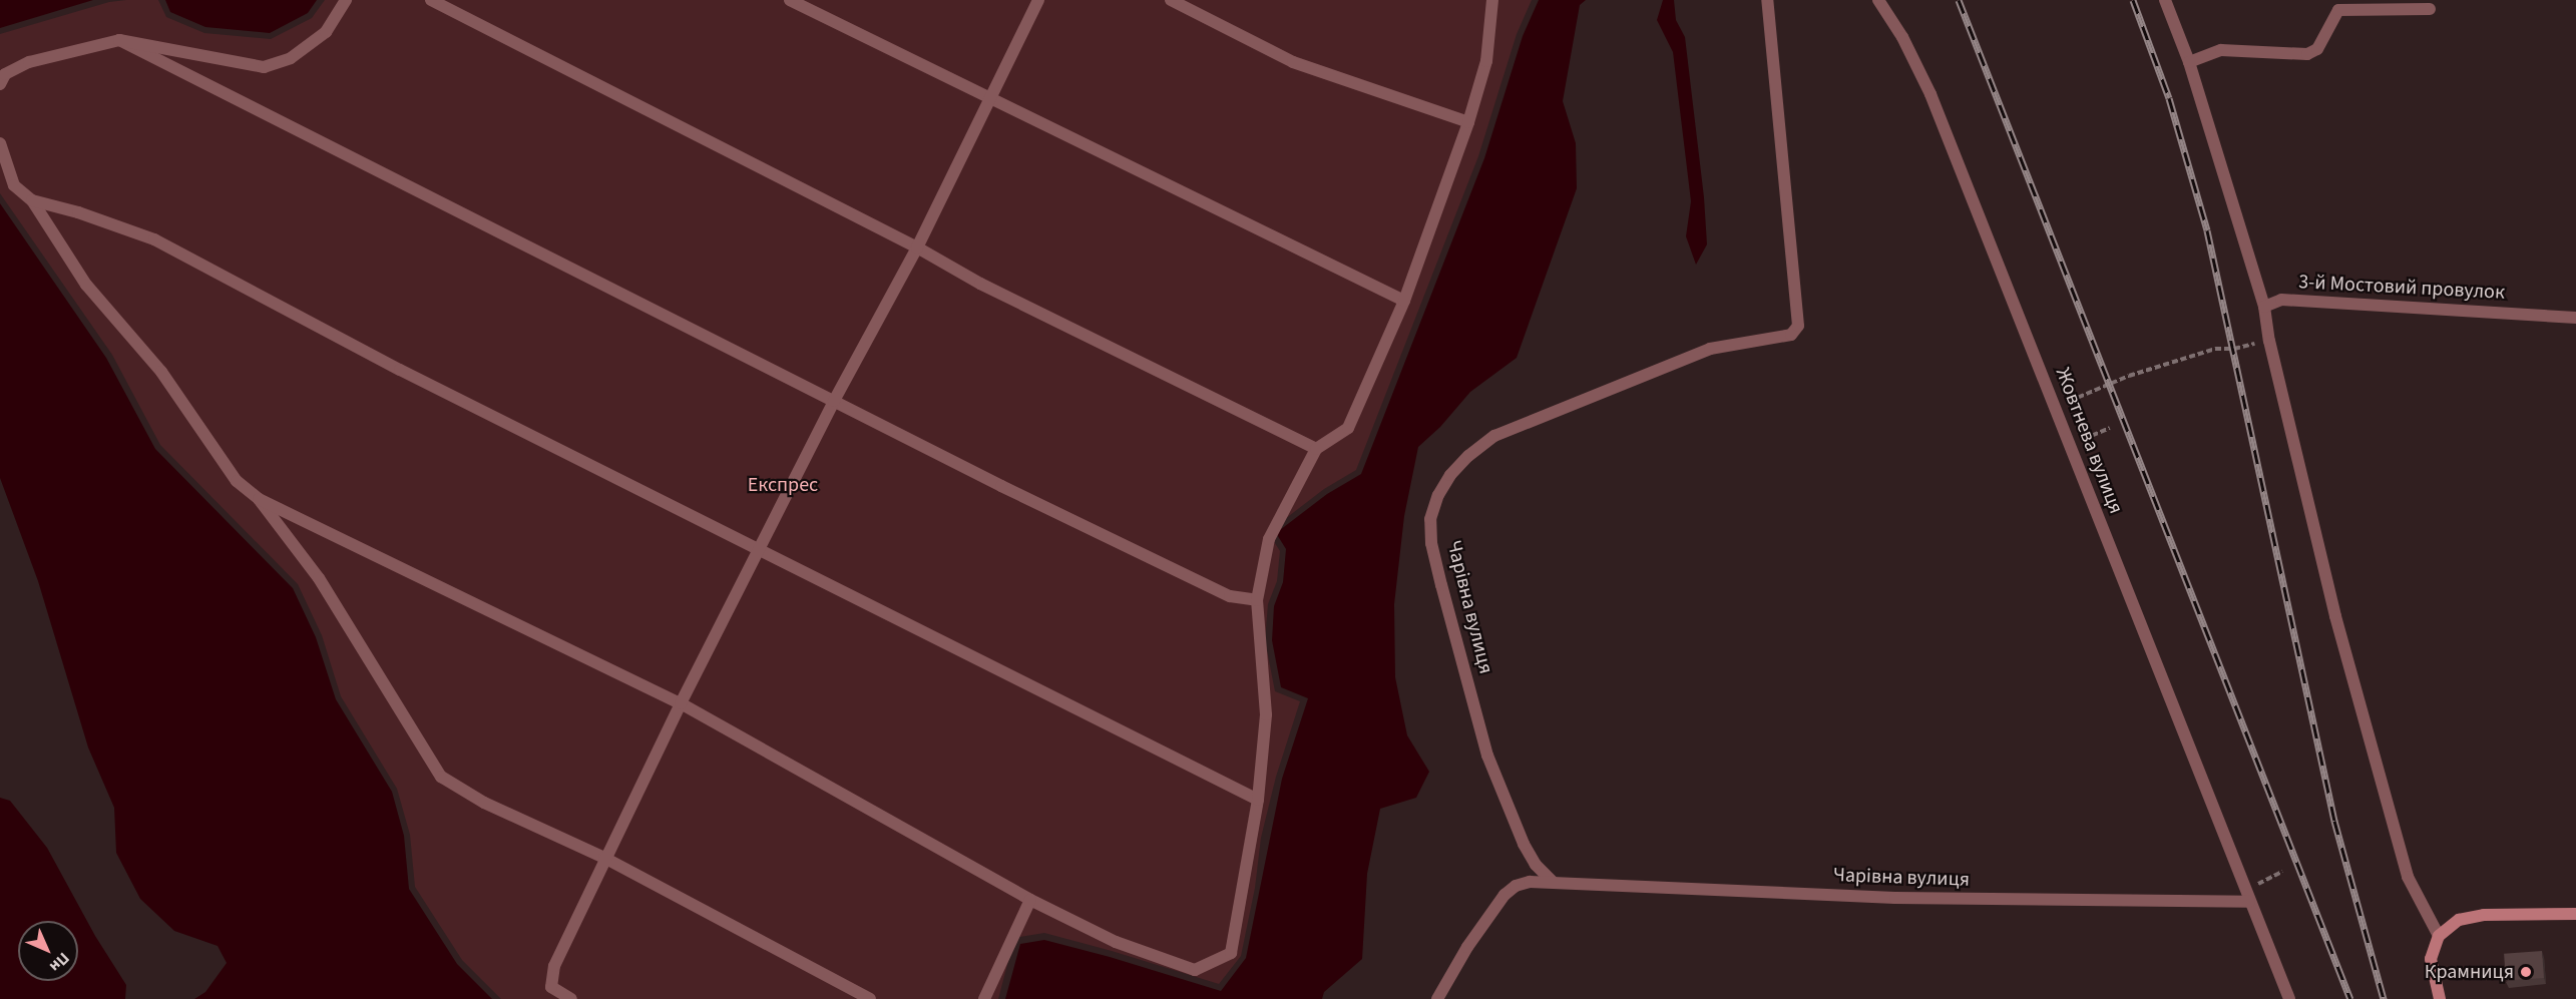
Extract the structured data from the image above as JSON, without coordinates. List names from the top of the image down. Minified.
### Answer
{"streets":{"street":["3-й Мостовий провулок","Жовтнева вулиця","Чарівна вулиця"]},"crossings":[["Жовтнева вулиця","Чарівна вулиця"]],"parks":["Експрес"],"places":["Крамниця"],"north":"bottom right"}
